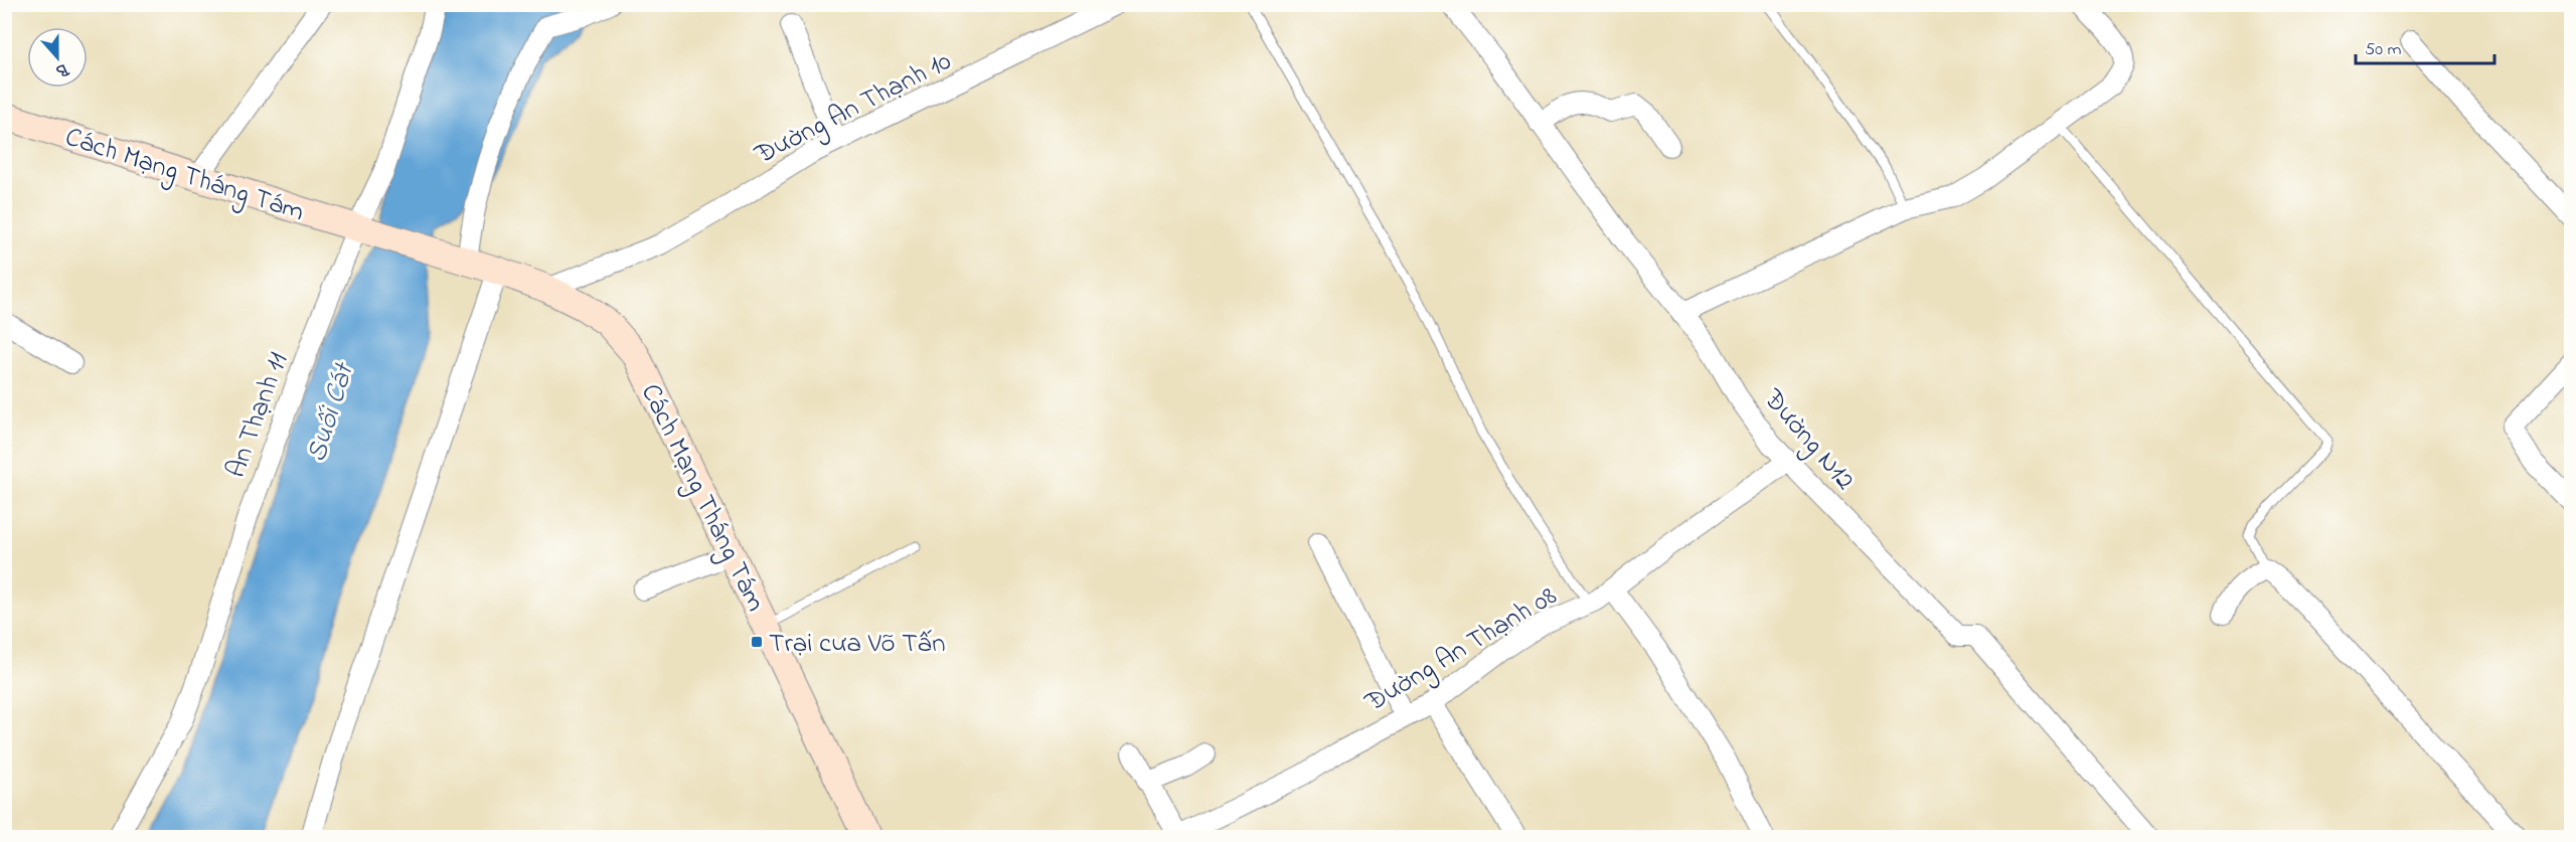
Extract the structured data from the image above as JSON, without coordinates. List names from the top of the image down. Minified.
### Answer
{"streets":{"main road":["Cách Mạng Tháng Tám"],"street":["Đường An Thạnh 10","An Thạnh 11","Đường N12","Đường An Thạnh 08"]},"crossings":[["Đường An Thạnh 10","Cách Mạng Tháng Tám"],["Cách Mạng Tháng Tám","An Thạnh 11"],["Đường N12","Đường An Thạnh 08"]],"water":["Suối Cát"],"places":{"transit":["Trại cưa Võ Tấn"]},"scale_bar":"50 m","north":"bottom"}
